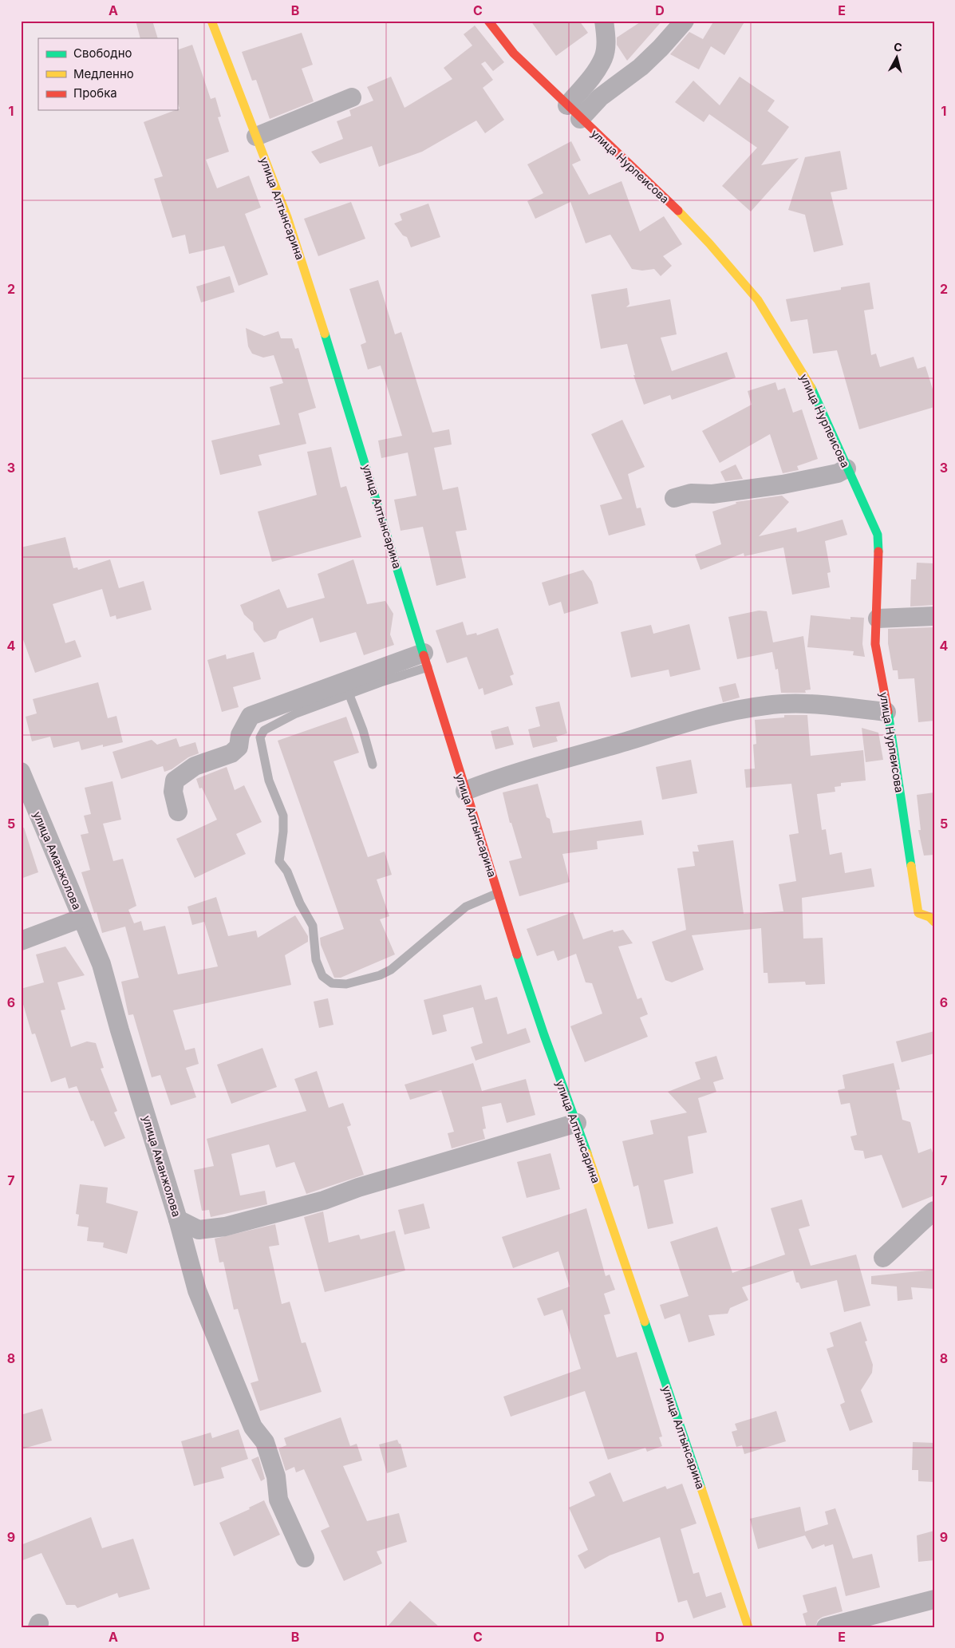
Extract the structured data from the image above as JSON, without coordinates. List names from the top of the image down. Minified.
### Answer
{"streets":{"street":["улица Нурпеисова","улица Алтынсарина","улица Аманжолова"]},"legend":["Свободно","Медленно","Пробка"],"north":"top","grid":{"columns":["A","B","C","D","E"],"rows":["1","2","3","4","5","6","7","8","9"]}}
